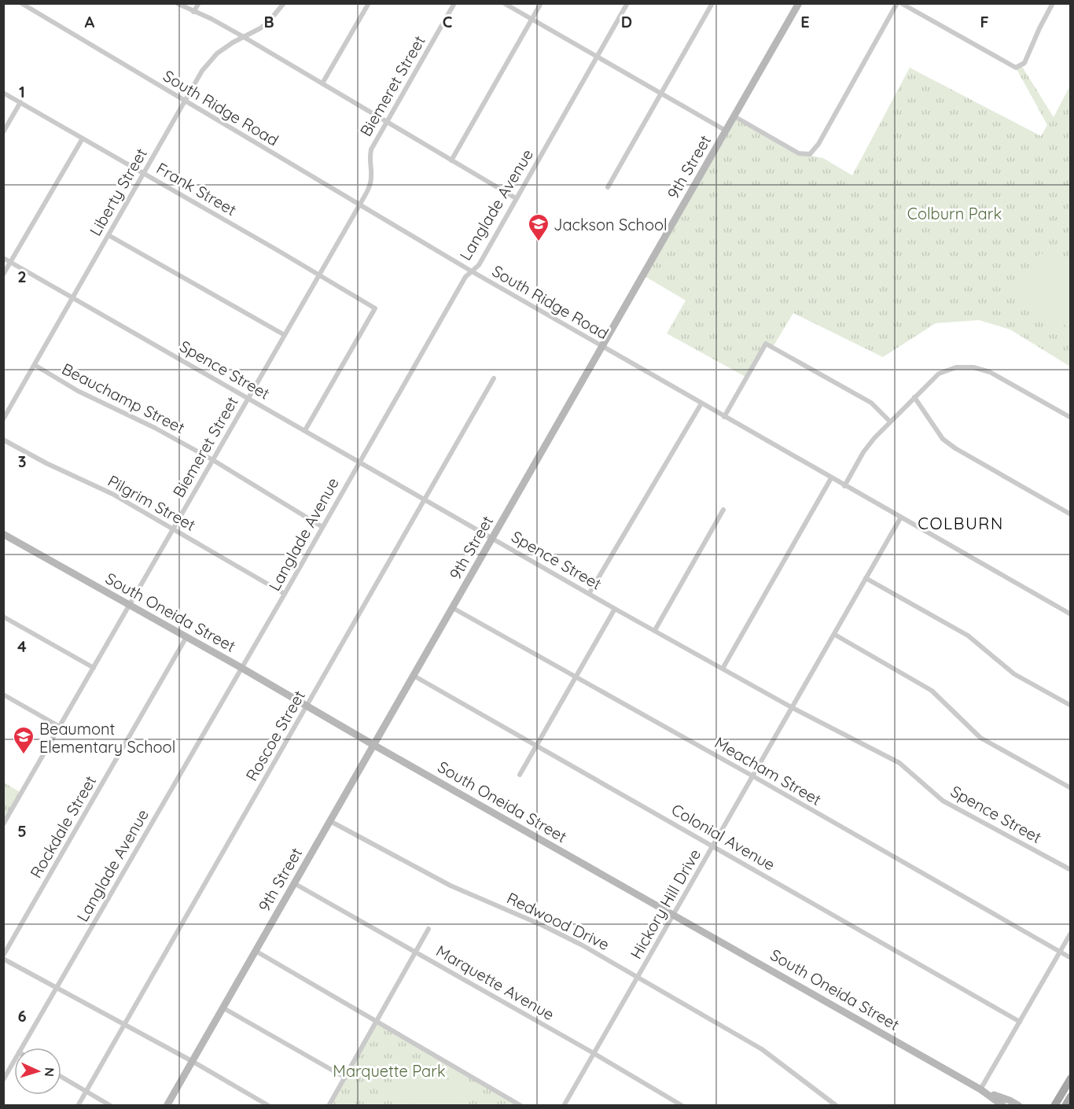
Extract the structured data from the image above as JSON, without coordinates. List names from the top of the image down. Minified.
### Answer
{"streets":{"street":["Biemeret Street","South Ridge Road","9th Street","Frank Street","Liberty Street","Langlade Avenue","Spence Street","Beauchamp Street","Pilgrim Street","South Oneida Street","Roscoe Street","Meacham Street","Rockdale Street","Colonial Avenue","Hickory Hill Drive","Redwood Drive","Marquette Avenue"]},"crossings":[["Biemeret Street","South Ridge Road"],["Biemeret Street","Frank Street"],["Biemeret Street","Spence Street"],["Biemeret Street","Beauchamp Street"],["Biemeret Street","Pilgrim Street"],["Biemeret Street","South Oneida Street"],["South Ridge Road","9th Street"],["South Ridge Road","Liberty Street"],["South Ridge Road","Langlade Avenue"],["South Ridge Road","Hickory Hill Drive"],["9th Street","Spence Street"],["9th Street","South Oneida Street"],["9th Street","Meacham Street"],["9th Street","Colonial Avenue"],["9th Street","Redwood Drive"],["9th Street","Marquette Avenue"],["Frank Street","Liberty Street"],["Frank Street","Spence Street"],["Liberty Street","Spence Street"],["Liberty Street","Beauchamp Street"],["Langlade Avenue","Spence Street"],["Langlade Avenue","Beauchamp Street"],["Langlade Avenue","Pilgrim Street"],["Langlade Avenue","South Oneida Street"],["Spence Street","Roscoe Street"],["Spence Street","Hickory Hill Drive"],["South Oneida Street","Roscoe Street"],["South Oneida Street","Rockdale Street"],["South Oneida Street","Hickory Hill Drive"],["Meacham Street","Hickory Hill Drive"],["Colonial Avenue","Hickory Hill Drive"],["Hickory Hill Drive","Redwood Drive"],["Hickory Hill Drive","Marquette Avenue"]],"districts":["COLBURN"],"parks":["Colburn Park","Marquette Park"],"places":{"school or university":["Jackson School","Beaumont Elementary School"]},"north":"right","grid":{"columns":["A","B","C","D","E","F"],"rows":["1","2","3","4","5","6"]}}
